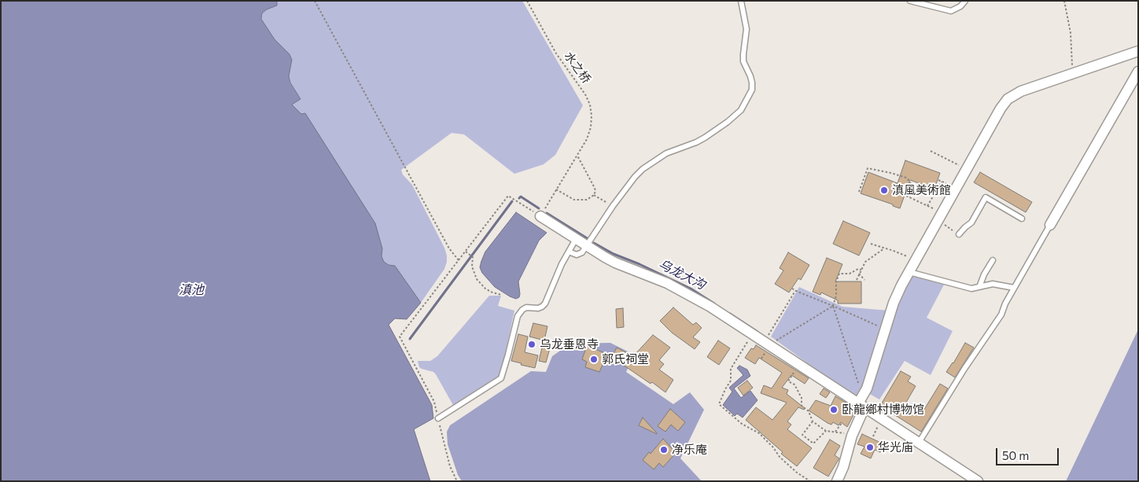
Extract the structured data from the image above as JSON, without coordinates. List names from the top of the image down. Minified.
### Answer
{"streets":{"path":["水之桥"]},"water":["乌龙大沟","滇池"],"places":["滇風美術館","乌龙垂恩寺","郭氏祠堂","卧龍鄉村博物馆","华光庙","净乐庵"],"scale_bar":"50 m"}
